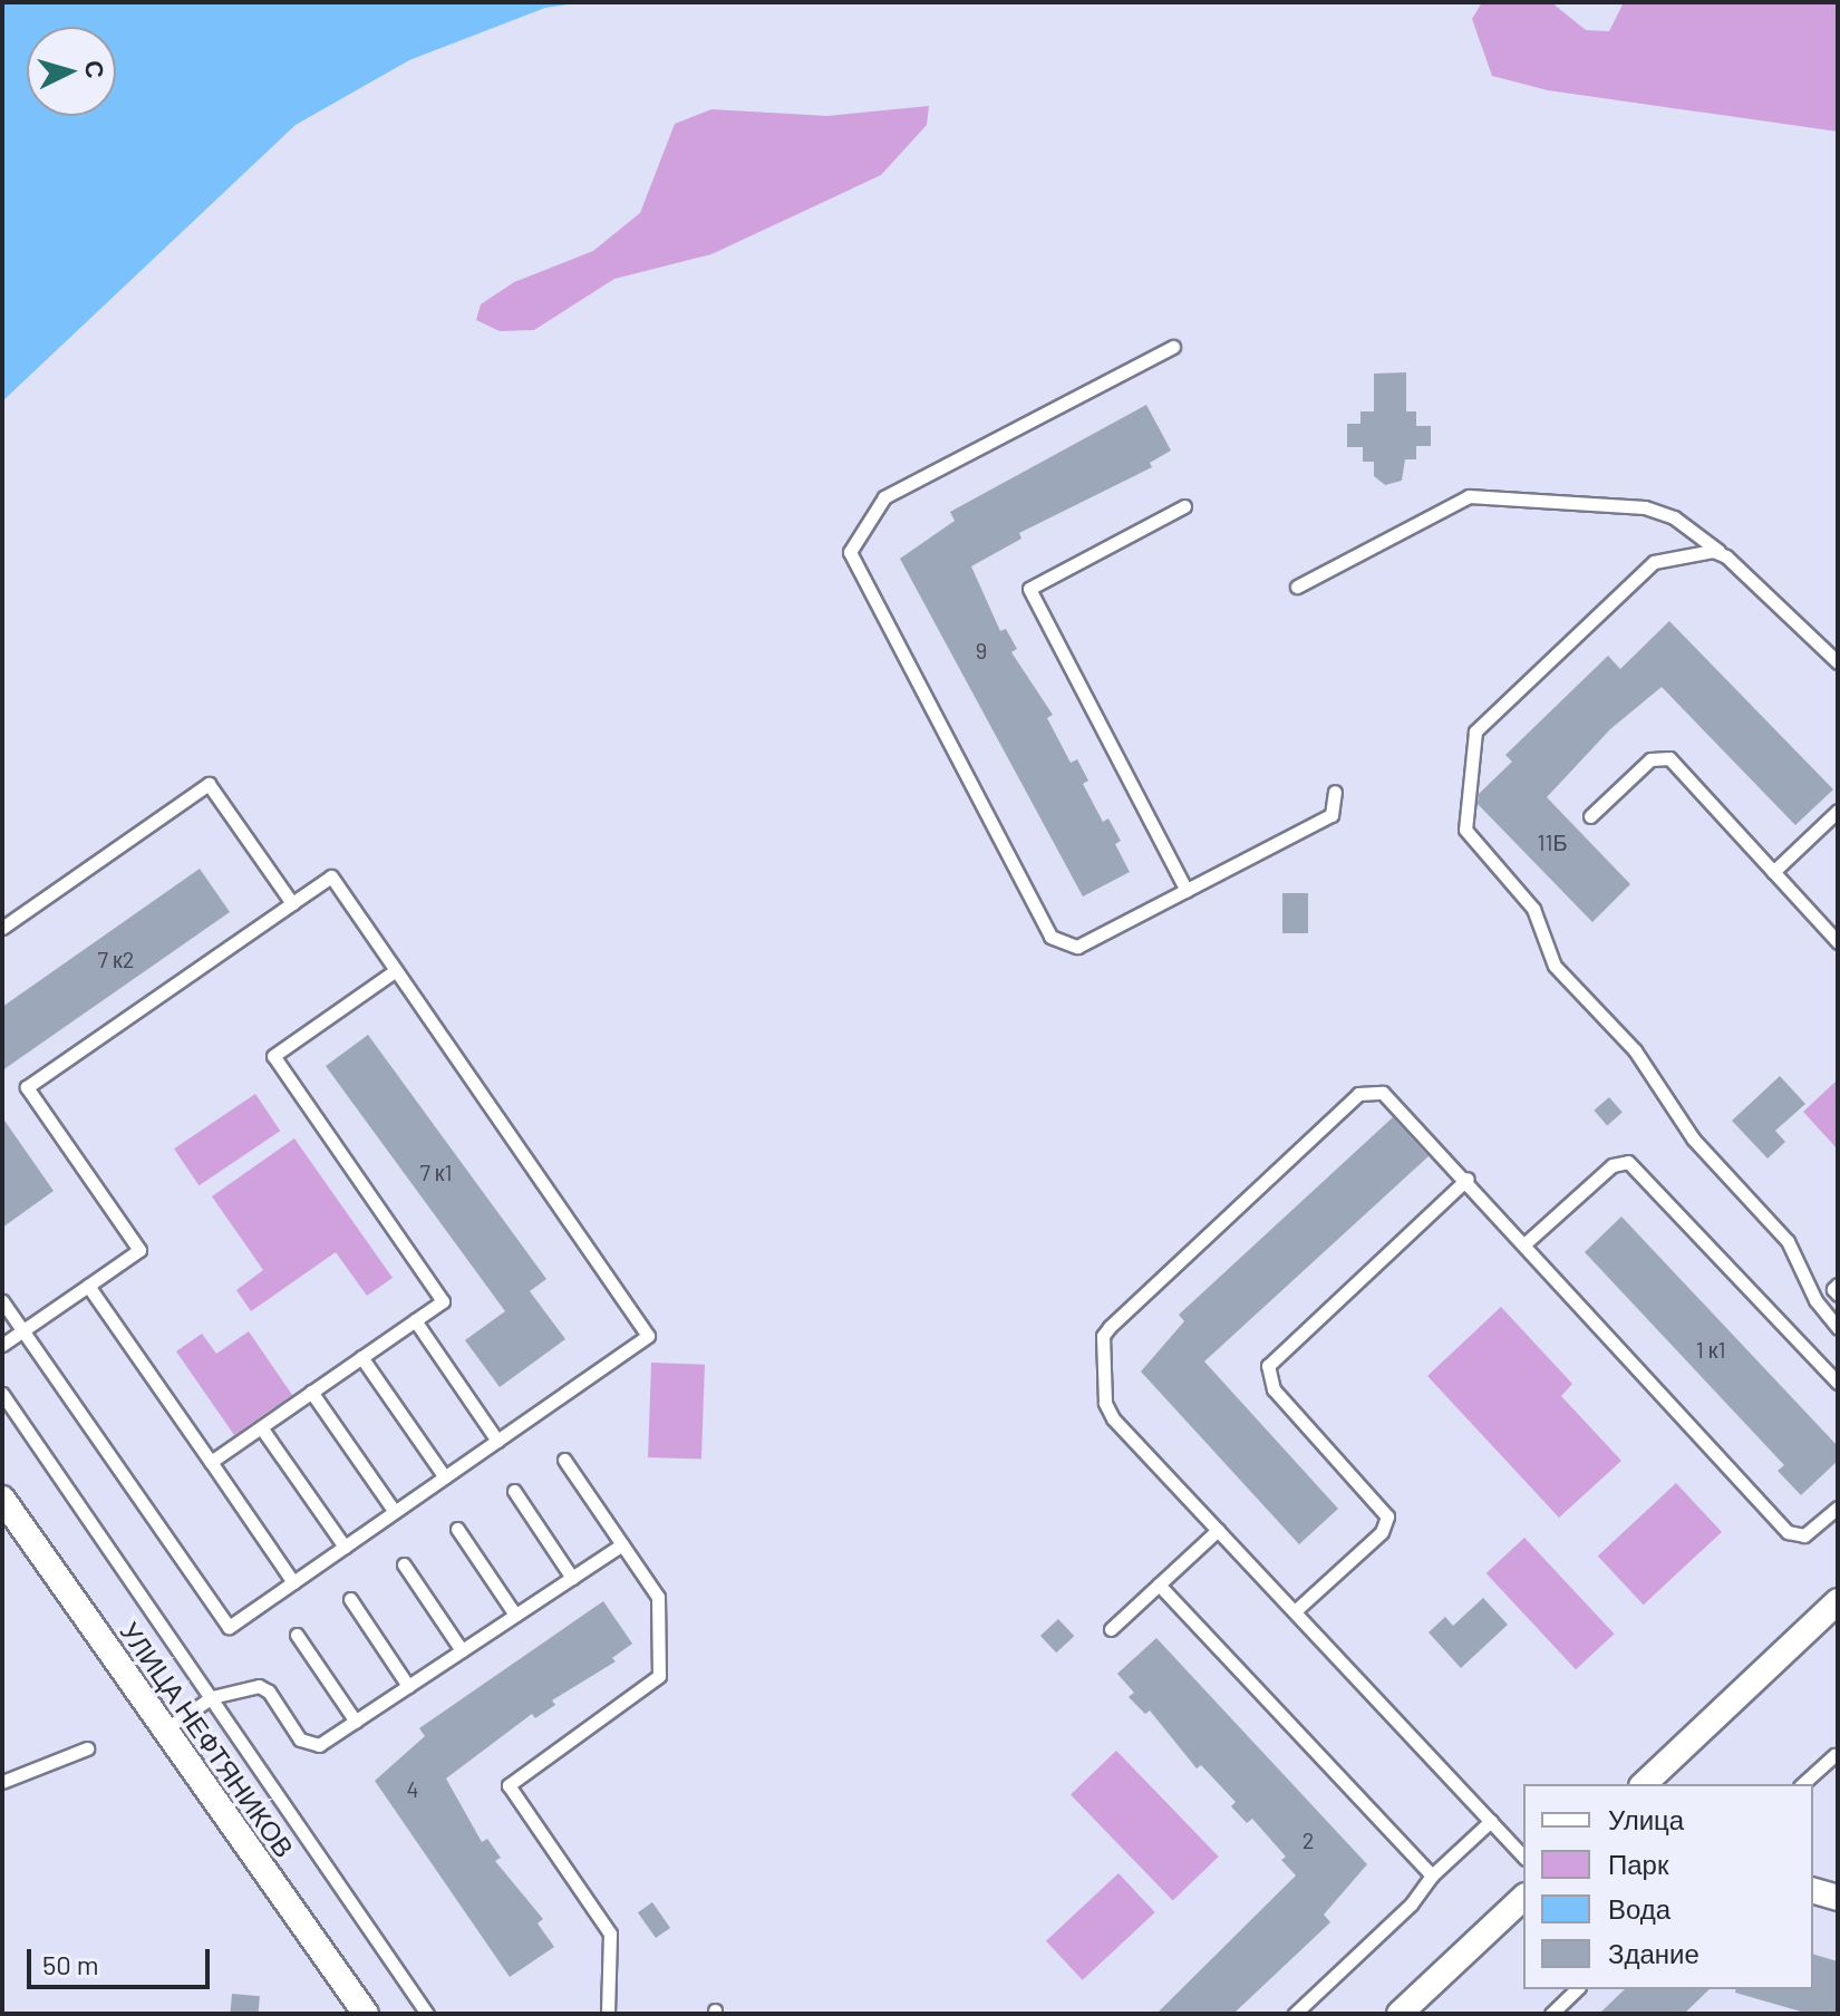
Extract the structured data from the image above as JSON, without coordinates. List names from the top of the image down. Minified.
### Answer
{"streets":{"street":["УЛИЦА НЕФТЯНИКОВ"]},"house_numbers":["9","11Б","7 к2","7 к1","1 к1","4","2"],"legend":["Улица","Парк","Вода","Здание"],"scale_bar":"50 m","north":"right"}
